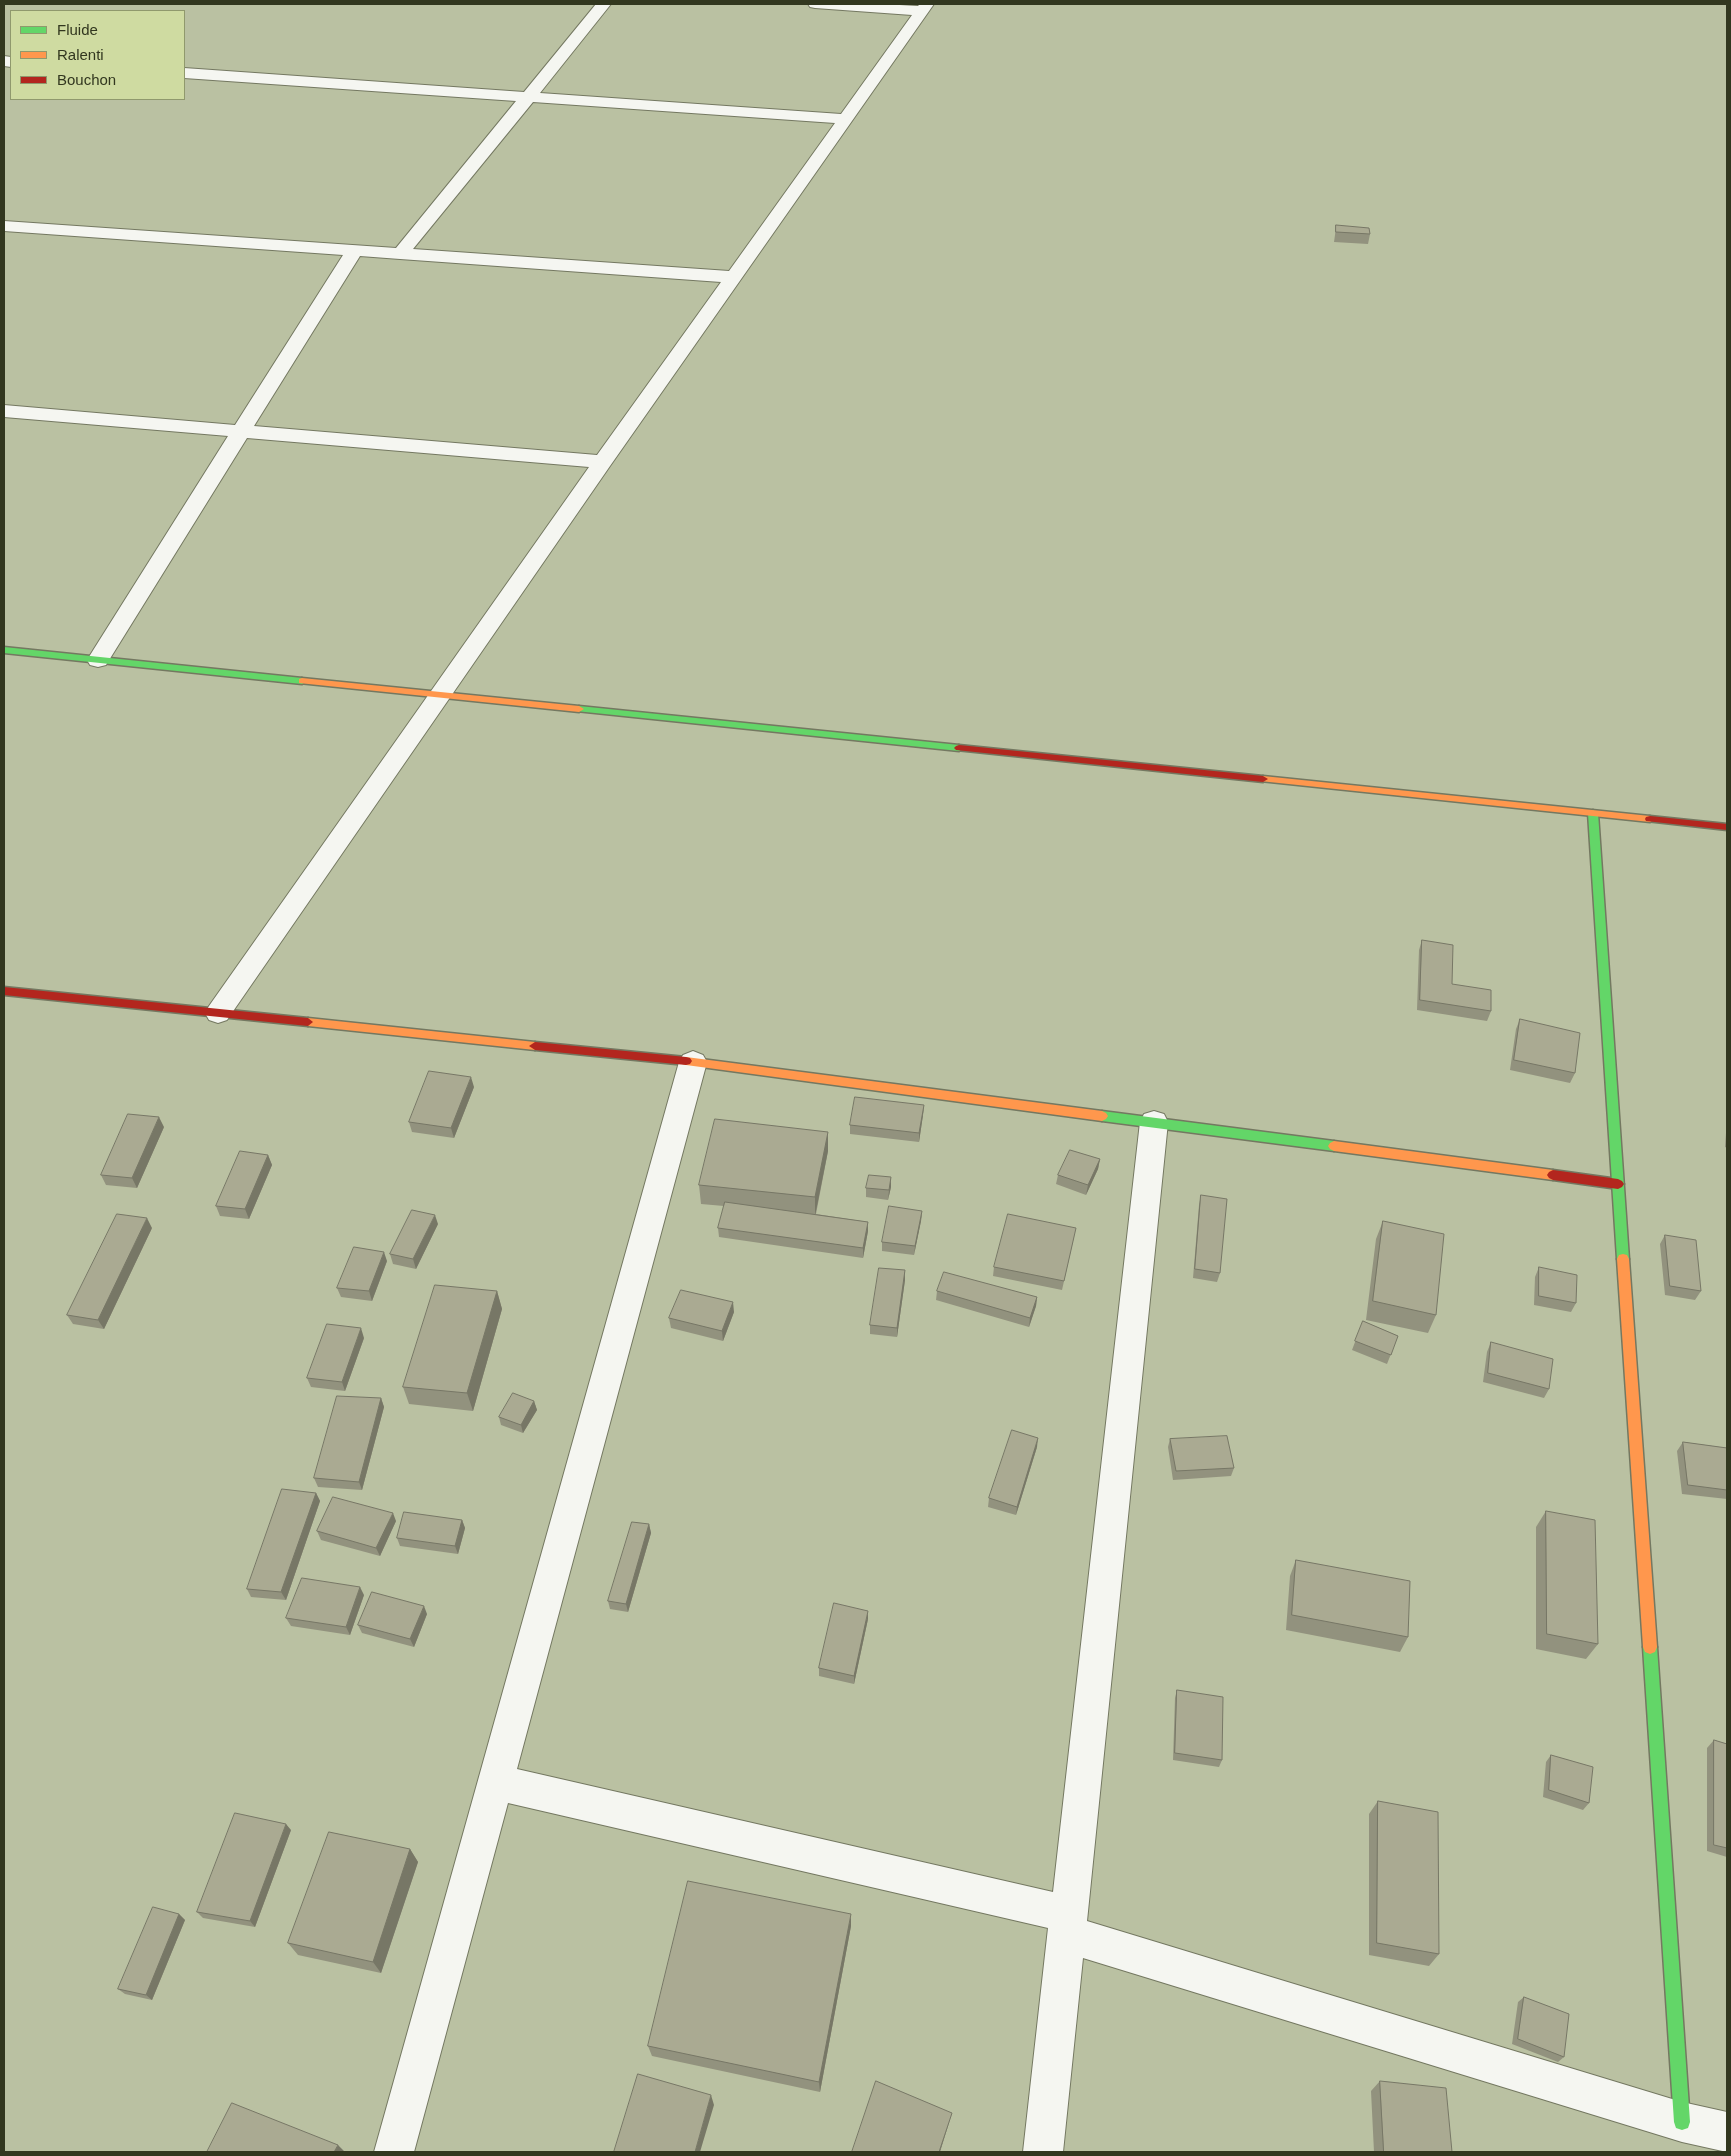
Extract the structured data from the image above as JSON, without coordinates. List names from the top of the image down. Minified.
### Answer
{"legend":["Fluide","Ralenti","Bouchon"]}
